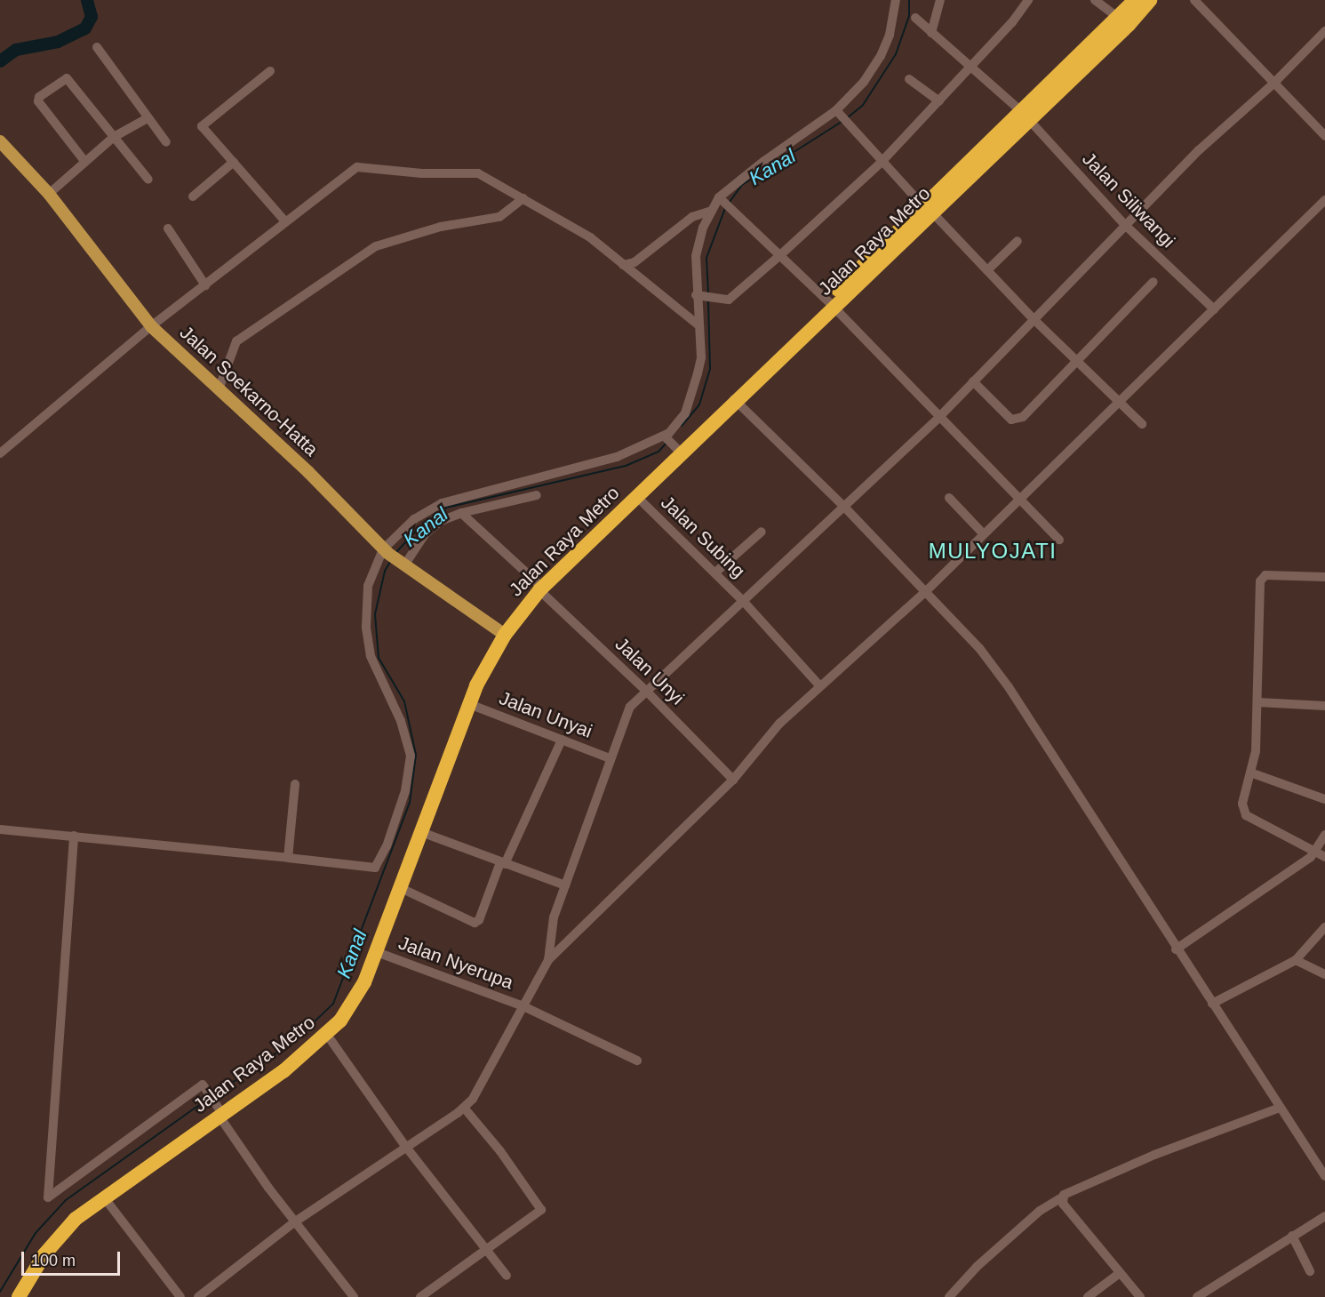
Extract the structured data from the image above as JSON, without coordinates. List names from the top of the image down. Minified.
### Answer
{"streets":{"highway":["Jalan Raya Metro"],"main road":["Jalan Soekarno-Hatta"],"street":["Jalan Siliwangi","Jalan Subing","Jalan Unyi","Jalan Unyai","Jalan Nyerupa"]},"crossings":[["Jalan Raya Metro","Jalan Soekarno-Hatta"],["Jalan Raya Metro","Jalan Subing"],["Jalan Raya Metro","Jalan Unyi"],["Jalan Raya Metro","Jalan Unyai"],["Jalan Raya Metro","Jalan Nyerupa"]],"districts":["MULYOJATI"],"water":["Kanal"],"scale_bar":"100 m"}
